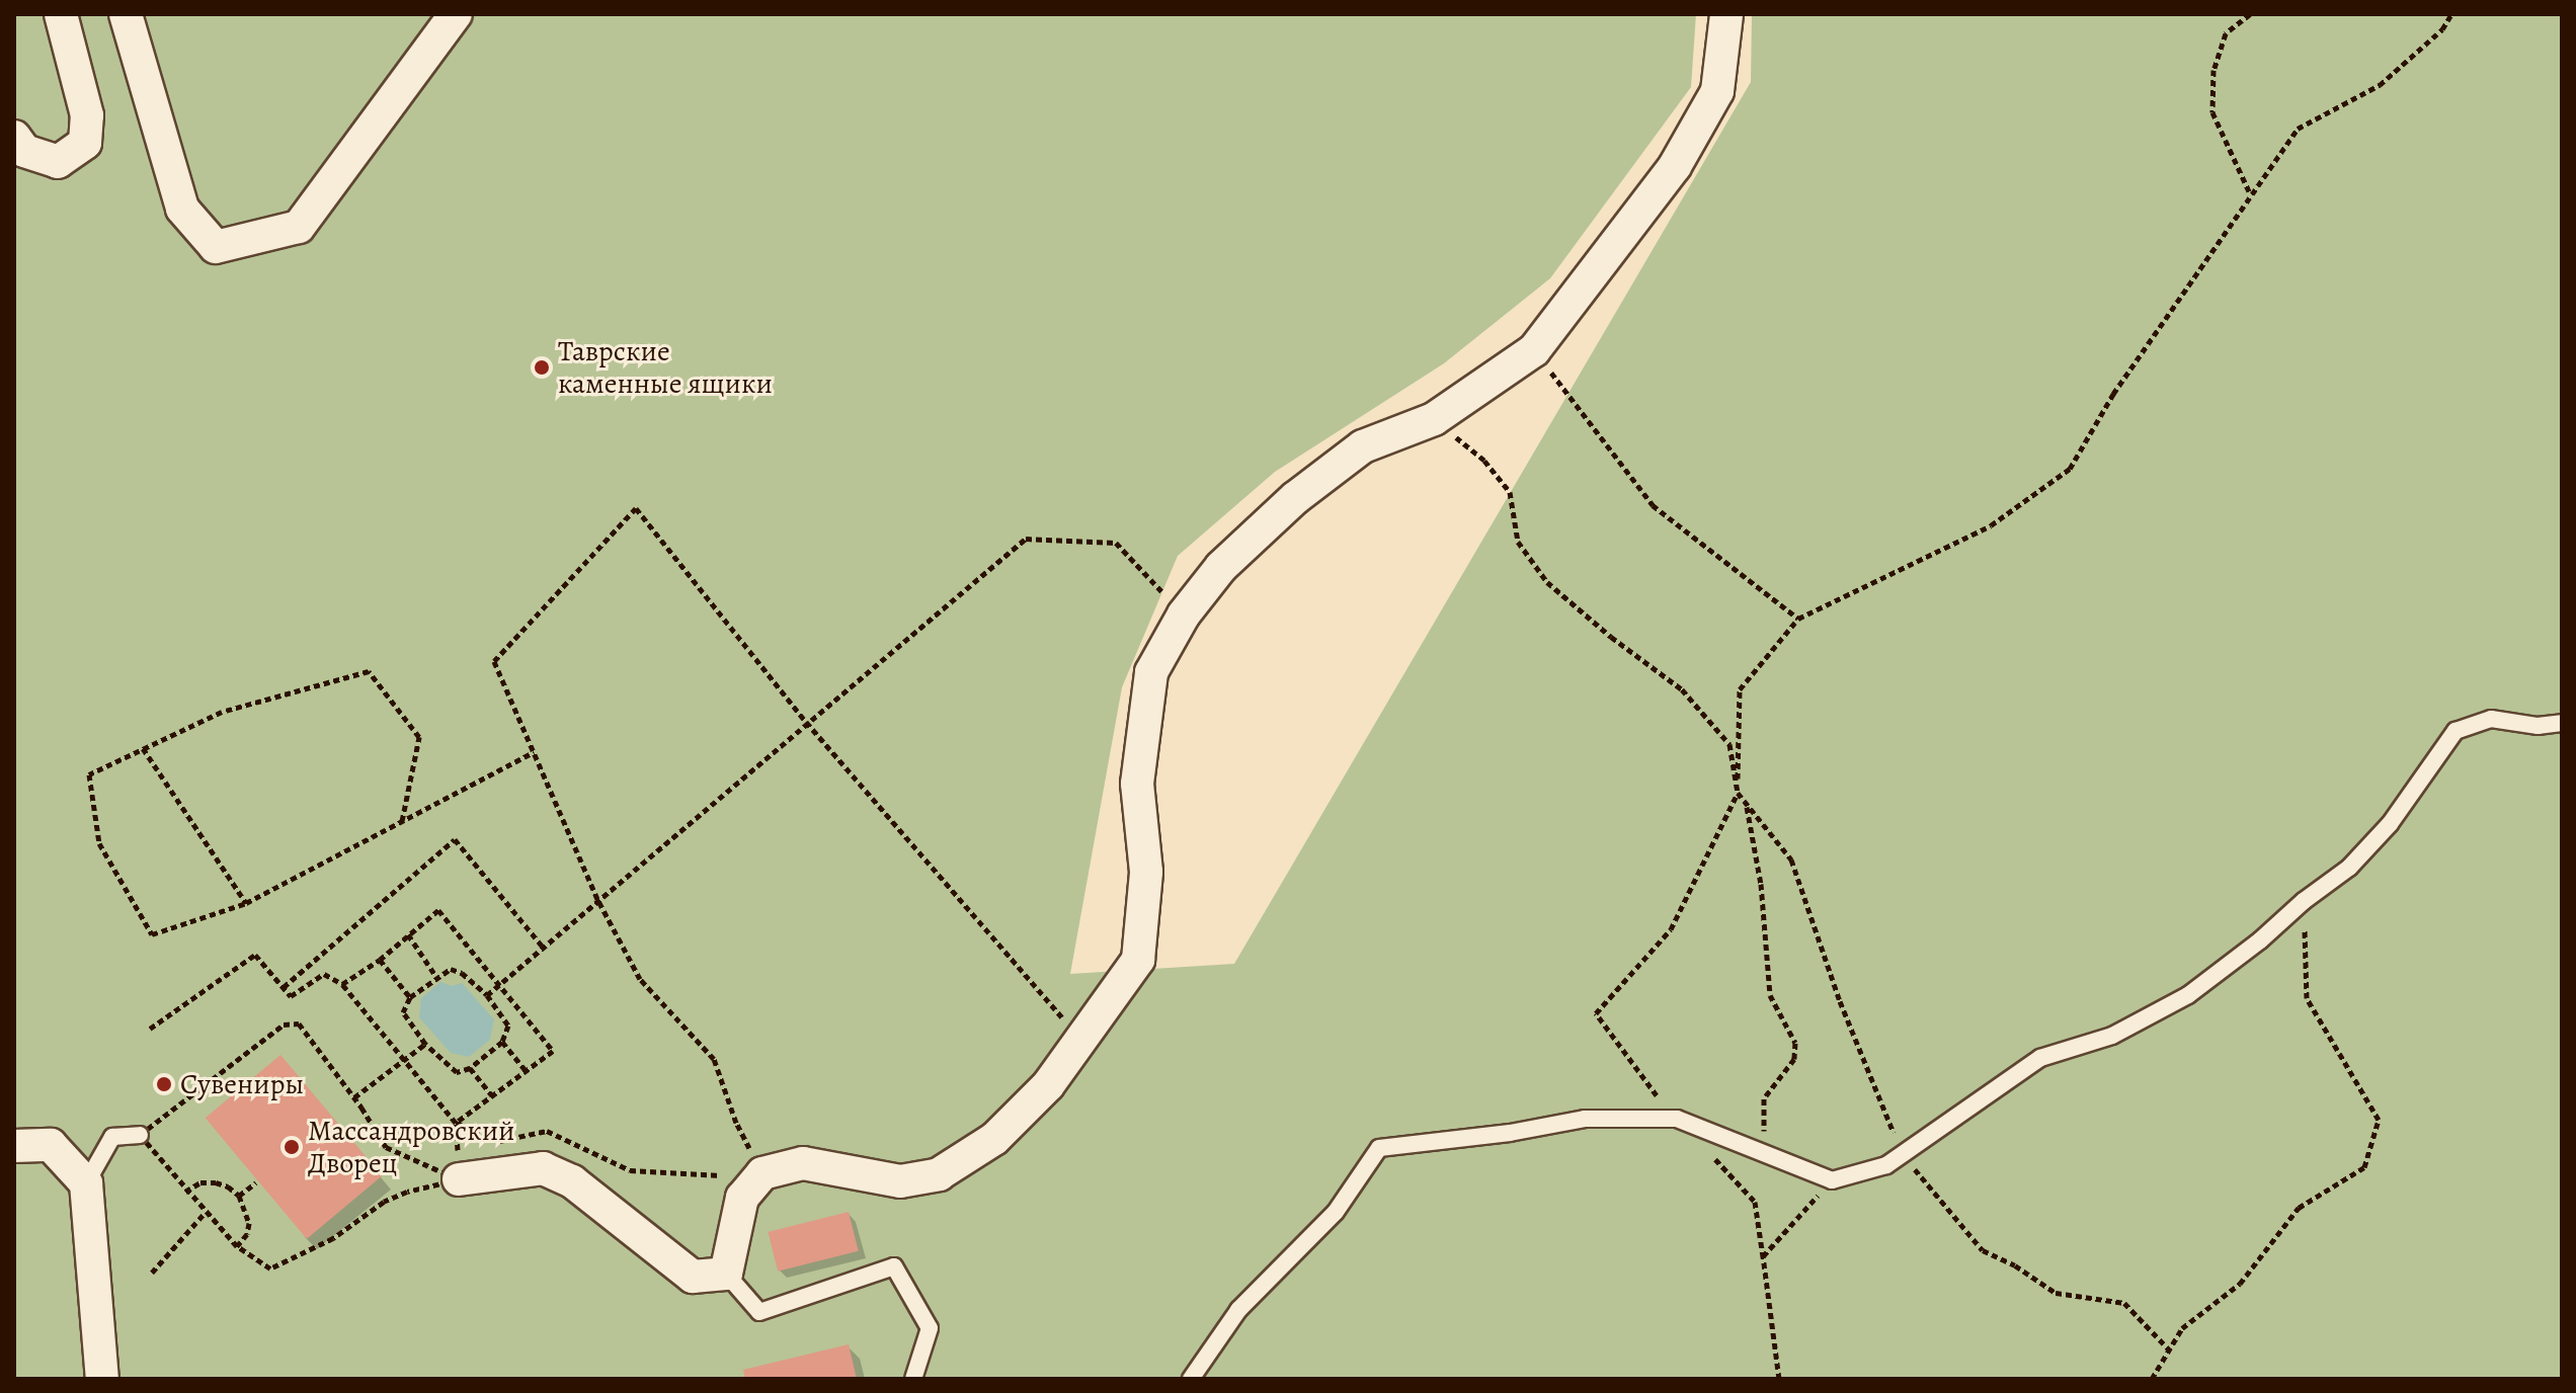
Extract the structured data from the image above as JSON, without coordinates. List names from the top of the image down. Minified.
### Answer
{"places":["Таврские каменные ящики","Сувениры","Массандровский Дворец"]}
